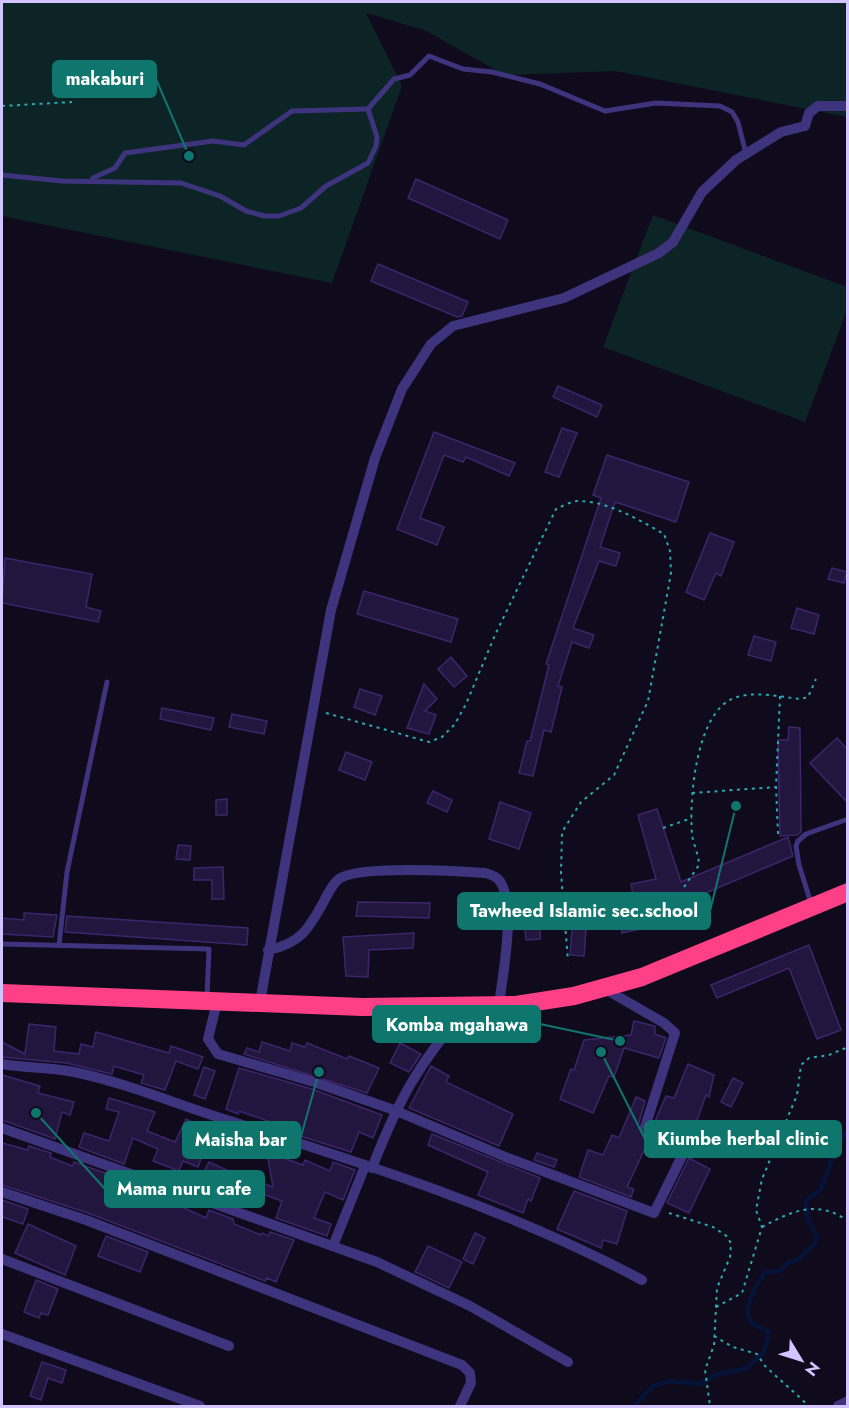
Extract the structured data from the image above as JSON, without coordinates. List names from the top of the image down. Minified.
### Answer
{"places":["makaburi","Tawheed Islamic sec.school","Komba mgahawa","Kiumbe herbal clinic","Maisha bar","Mama nuru cafe"],"north":"bottom right"}
